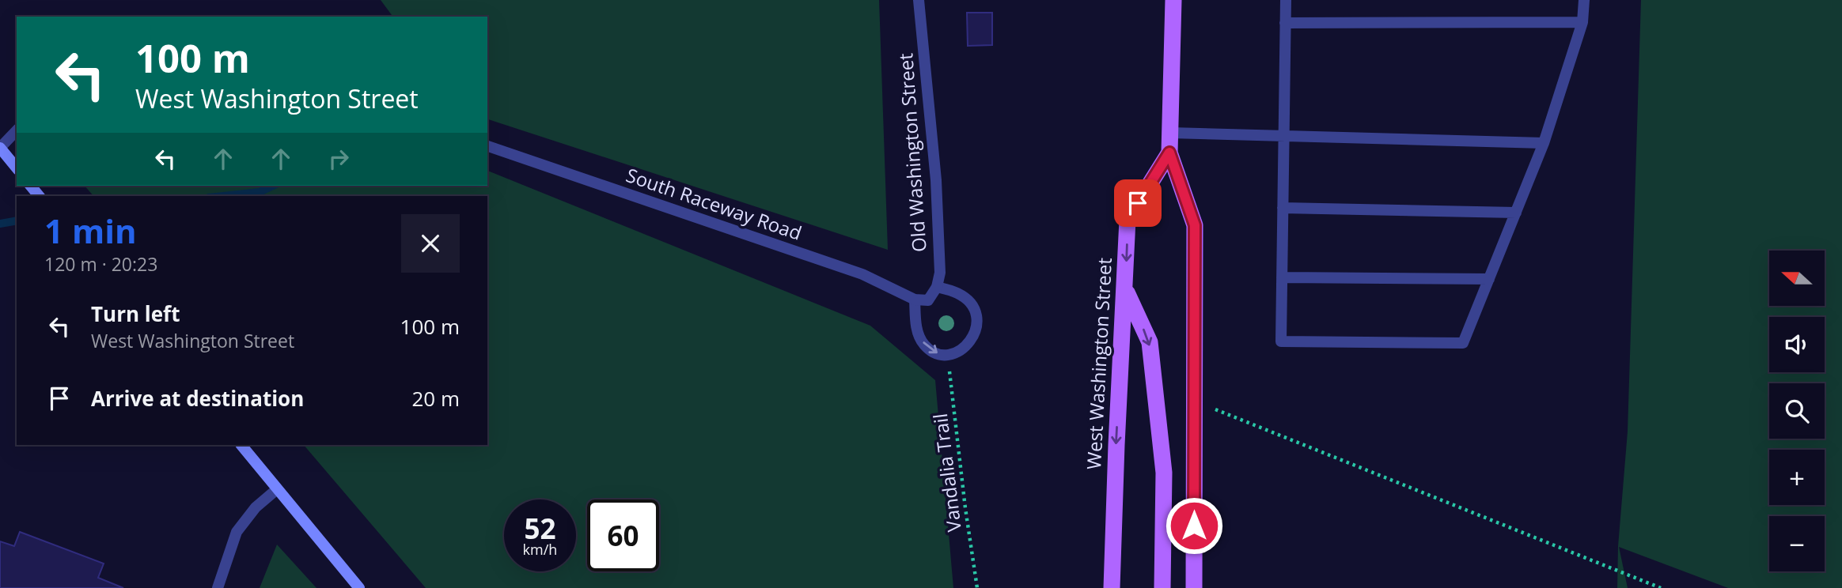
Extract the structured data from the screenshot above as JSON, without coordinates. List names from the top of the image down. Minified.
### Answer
{"streets":{"main road":["West Washington Street"],"street":["Old Washington Street","South Raceway Road"],"path":["Vandalia Trail"]},"crossings":[["Old Washington Street","South Raceway Road"],["Old Washington Street","Vandalia Trail"],["South Raceway Road","Vandalia Trail"]],"north":"left","page":{"turn":["100 m","West Washington Street"],"heading":["1 min","120 m · 20:23"],"map_buttons":["+","−"],"list":[{"name":"Turn left","note":"West Washington Street","value":"100 m"},{"name":"Arrive at destination","value":"20 m"}],"speed":"52 km/h","limit":"60"}}
